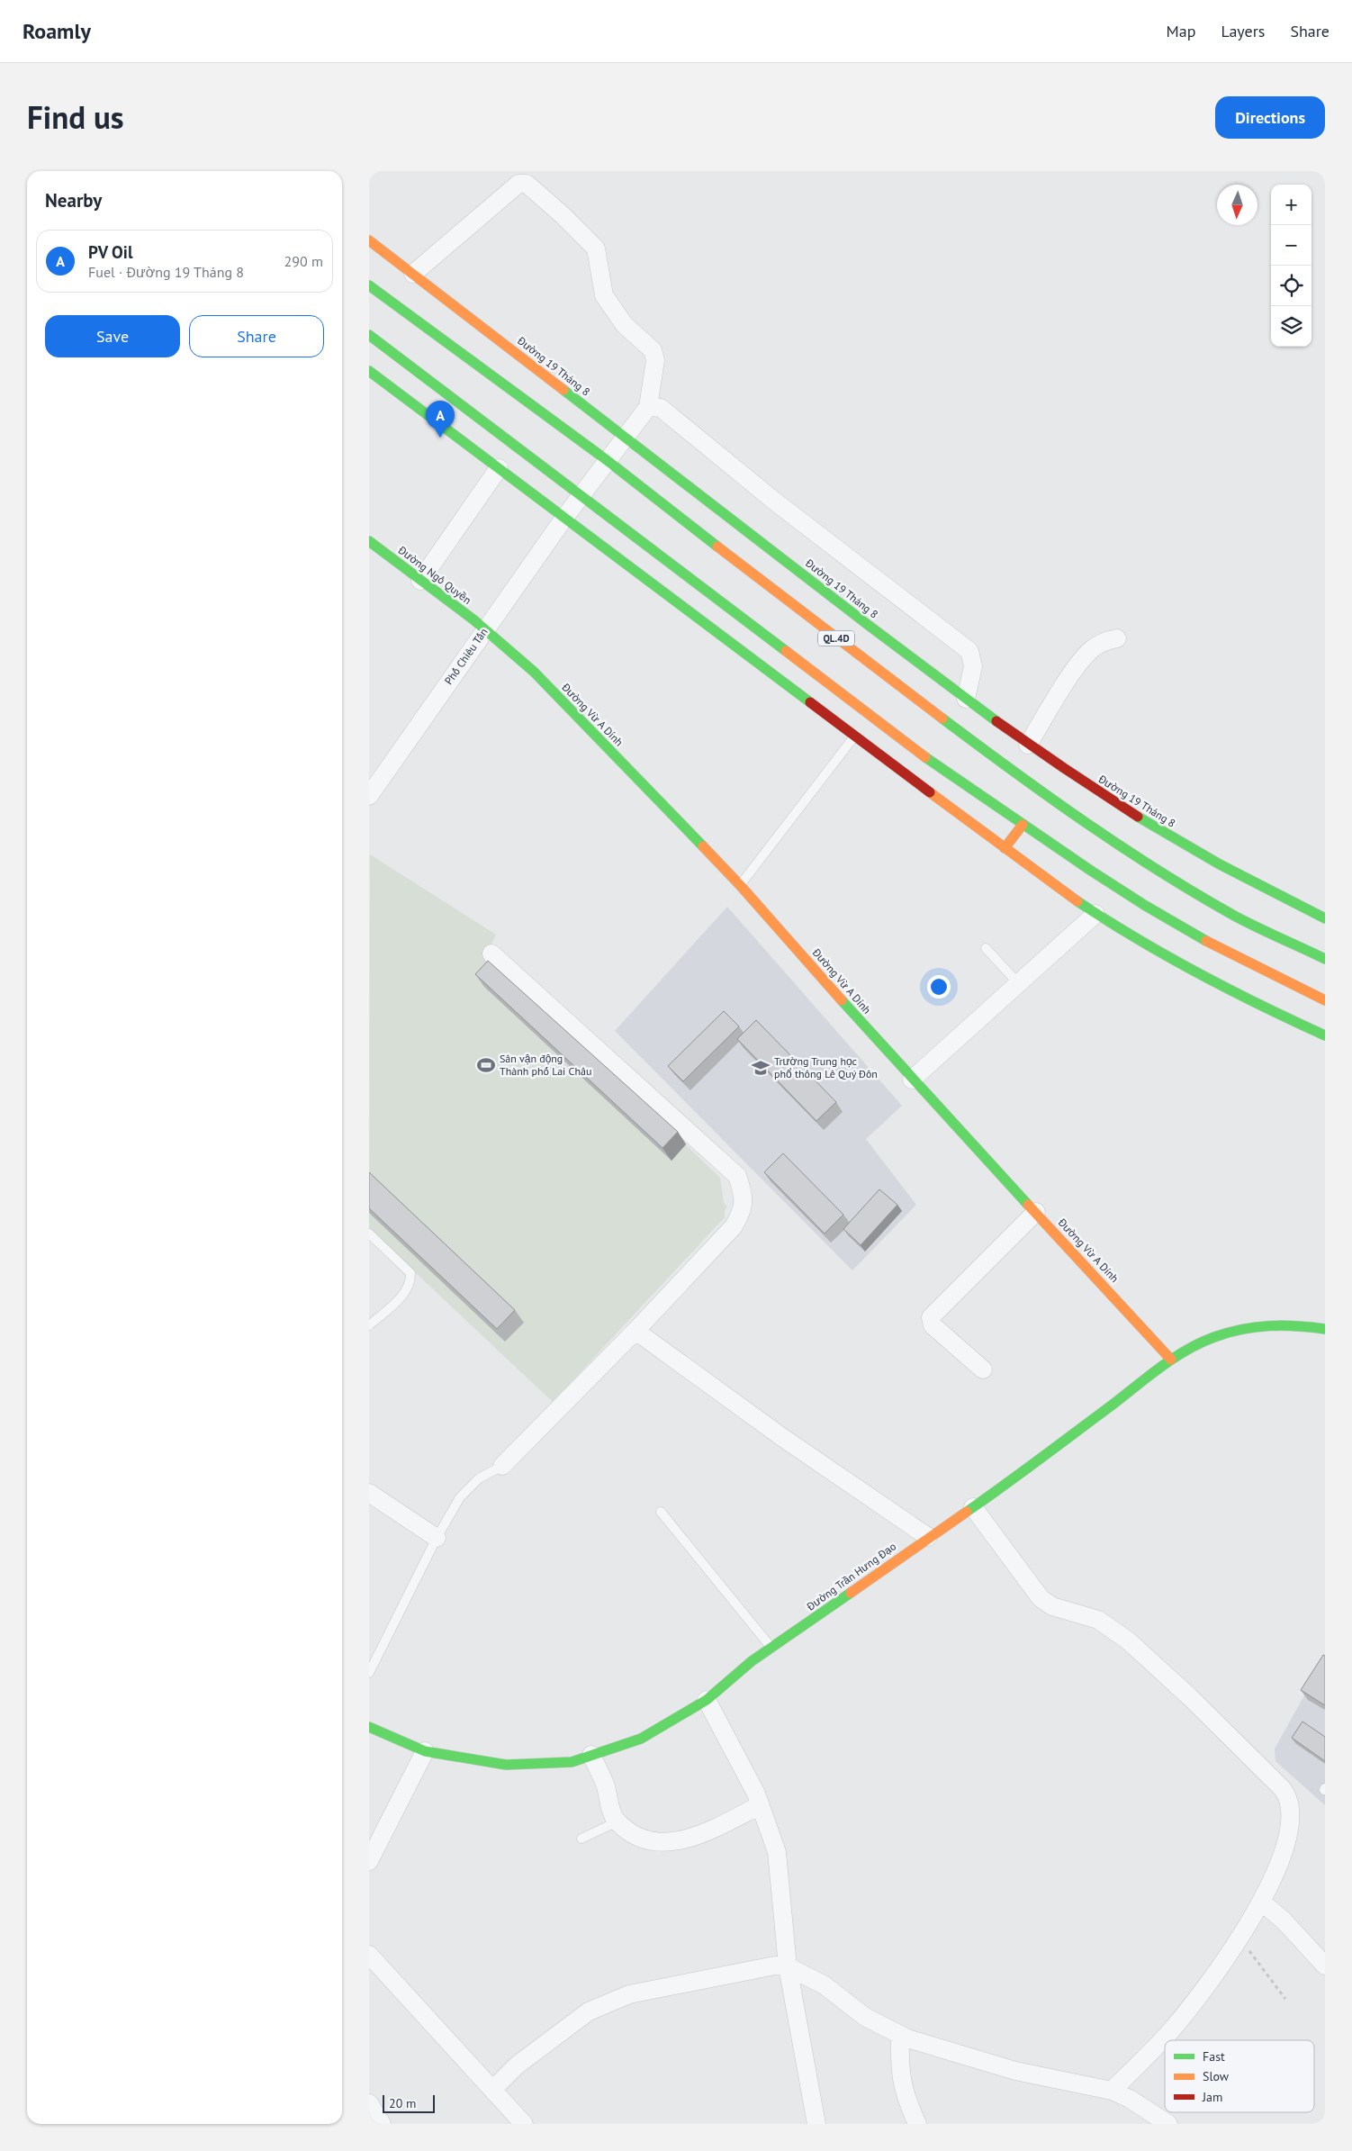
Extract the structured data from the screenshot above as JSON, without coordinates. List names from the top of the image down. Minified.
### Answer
{"streets":{"main road":["Đường 19 Tháng 8","Đường Ngô Quyền","QL.4D","Đường Vừ A Dính","Đường Trần Hưng Đạo"],"street":["Phố Chiêu Tấn"]},"crossings":[["Đường 19 Tháng 8","Phố Chiêu Tấn"],["Đường Ngô Quyền","Phố Chiêu Tấn"],["Đường Ngô Quyền","Đường Vừ A Dính"],["QL.4D","Phố Chiêu Tấn"],["Phố Chiêu Tấn","Đường Vừ A Dính"],["Đường Vừ A Dính","Đường Trần Hưng Đạo"]],"places":{"sports":["Sân vận động Thành phố Lai Châu"],"school or university":["Trường Trung học phổ thông Lê Quý Đôn"]},"legend":["Fast","Slow","Jam"],"scale_bar":"20 m","north":"bottom","page":{"header":"Roamly","nav":["Map","Layers","Share"],"title":"Find us","buttons":["Directions",["Save","Share"]],"heading":"Nearby","map_buttons":["+","−"],"list":[{"mark":"A","name":"PV Oil","note":"Fuel · Đường 19 Tháng 8","value":"290 m"}],"pins":"A","scale":"20 m"}}
